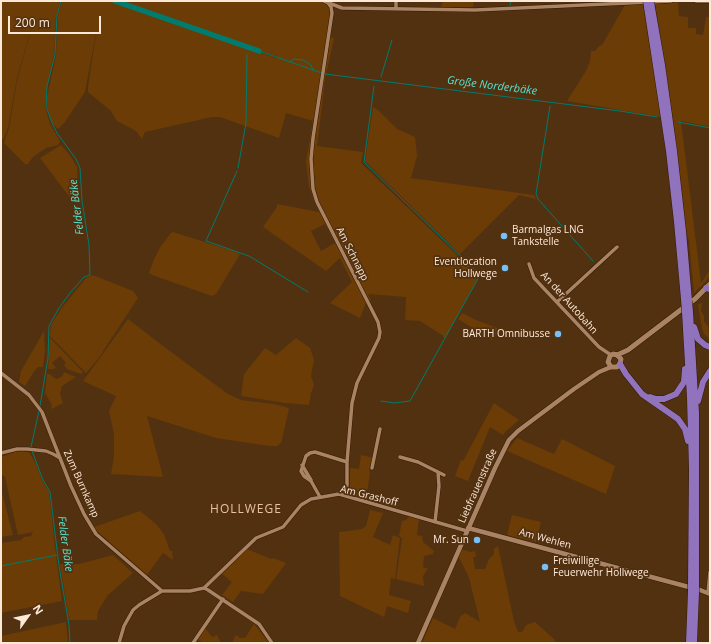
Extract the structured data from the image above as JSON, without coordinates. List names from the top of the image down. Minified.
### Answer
{"streets":{"main road":["Liebfrauenstraße"],"street":["Am Schnapp","An der Autobahn","Zum Burnkamp","Am Grashoff","Am Wehlen"]},"crossings":[["Am Schnapp","Am Grashoff"],["An der Autobahn","Liebfrauenstraße"],["Liebfrauenstraße","Am Grashoff"],["Liebfrauenstraße","Am Wehlen"],["Am Grashoff","Am Wehlen"]],"districts":["HOLLWEGE"],"water":["Große Norderbäke","Felder Bäke"],"places":["Barmalgas LNG Tankstelle","Eventlocation Hollwege","BARTH Omnibusse","Mr. Sun","Freiwillige Feuerwehr Hollwege"],"scale_bar":"200 m","north":"top right"}
